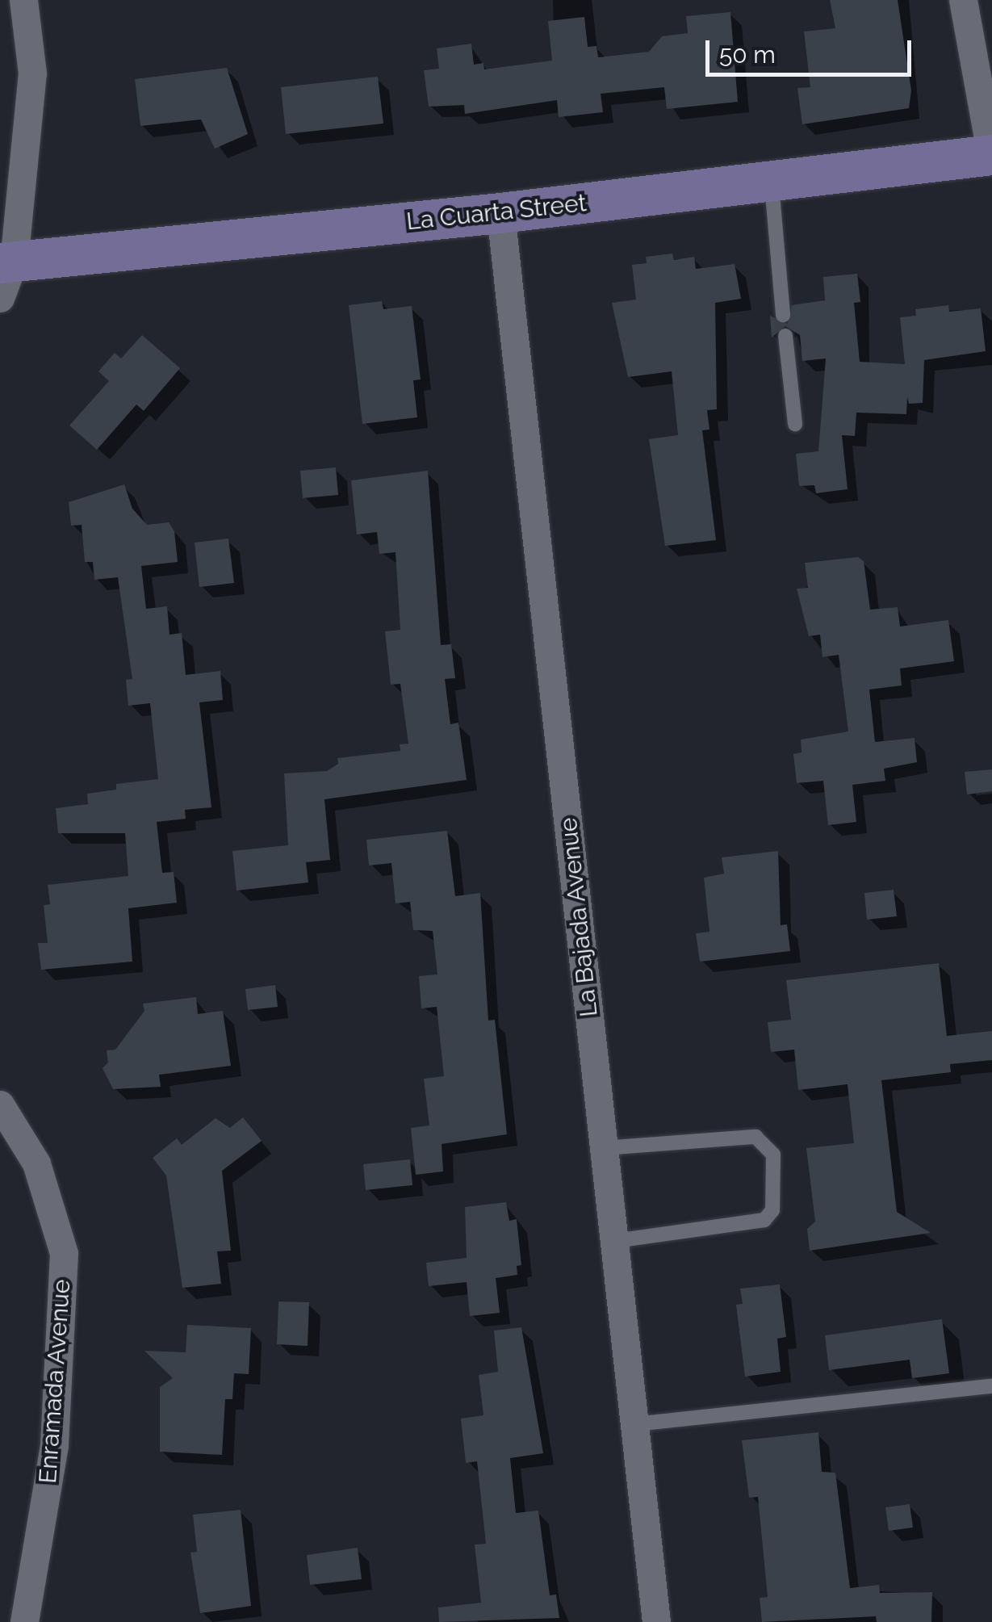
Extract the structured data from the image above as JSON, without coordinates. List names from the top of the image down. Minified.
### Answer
{"streets":{"street":["La Cuarta Street","La Bajada Avenue","Enramada Avenue"]},"crossings":[["La Cuarta Street","La Bajada Avenue"]],"scale_bar":"50 m"}
